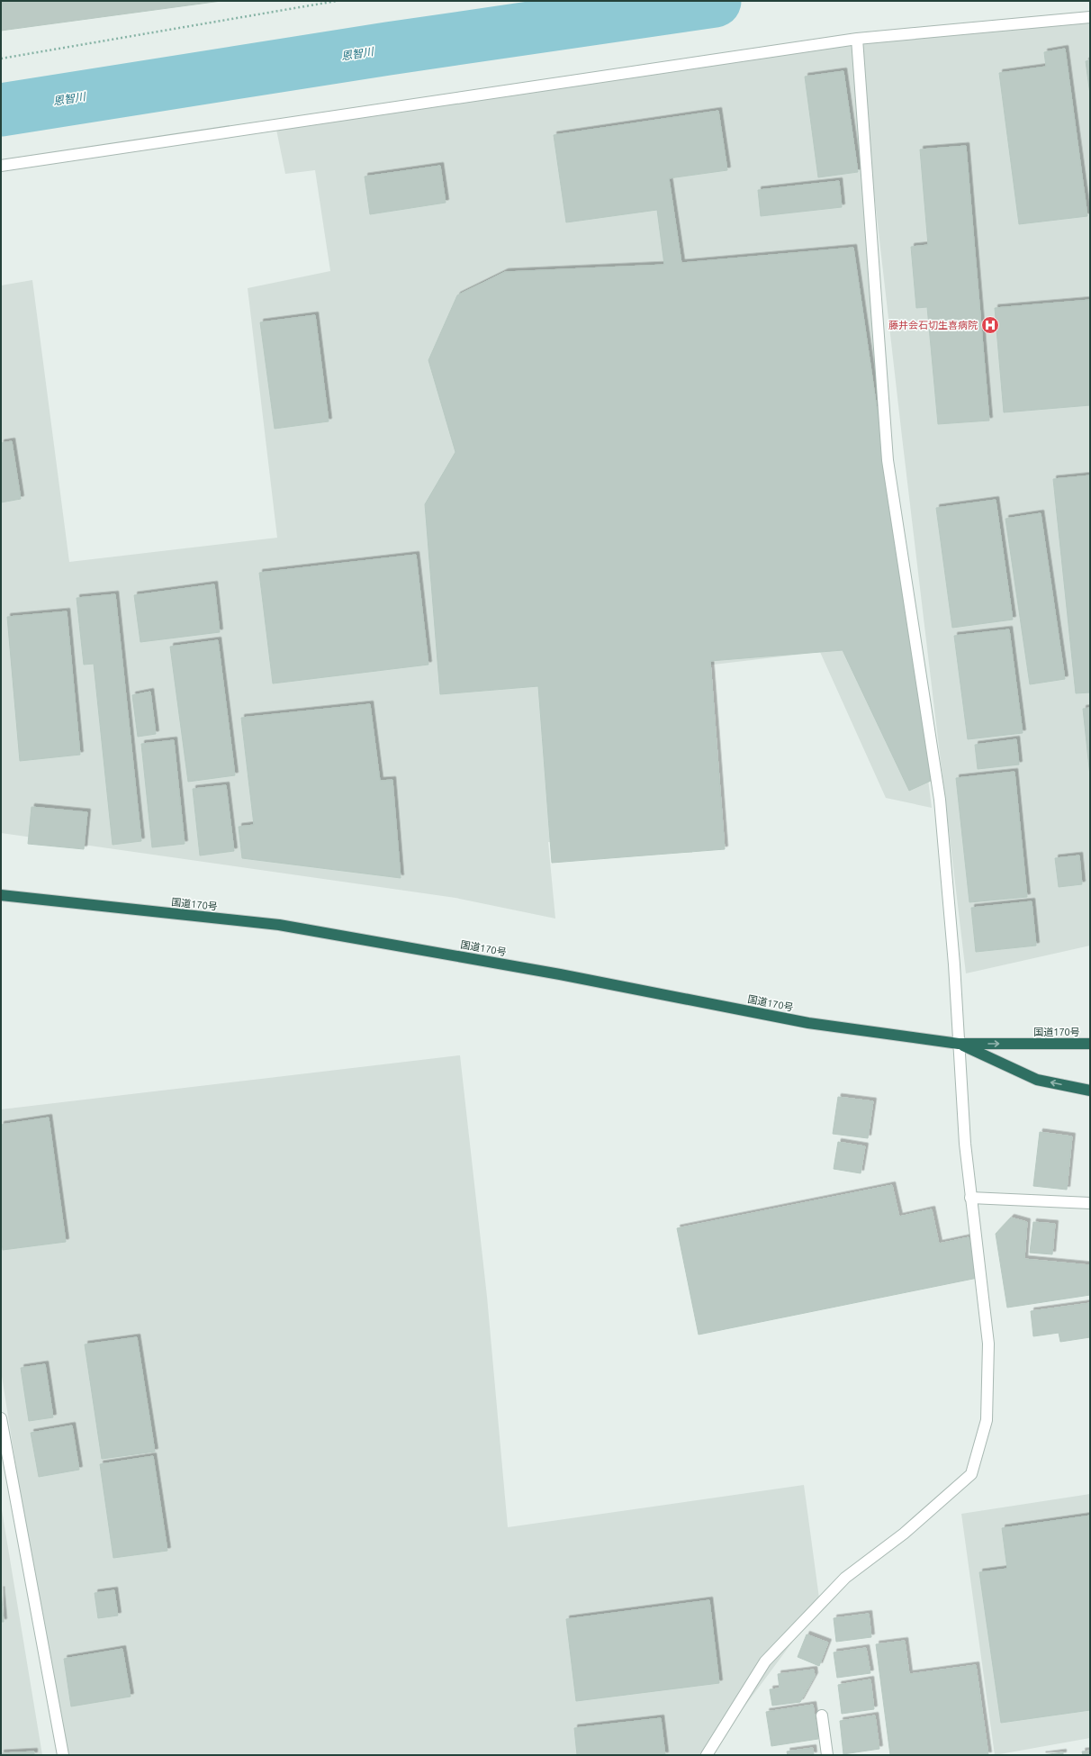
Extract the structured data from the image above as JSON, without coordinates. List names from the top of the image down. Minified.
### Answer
{"streets":{"highway":["国道170号"]},"water":["恩智川"],"places":{"hospital":["藤井会石切生喜病院"]}}
